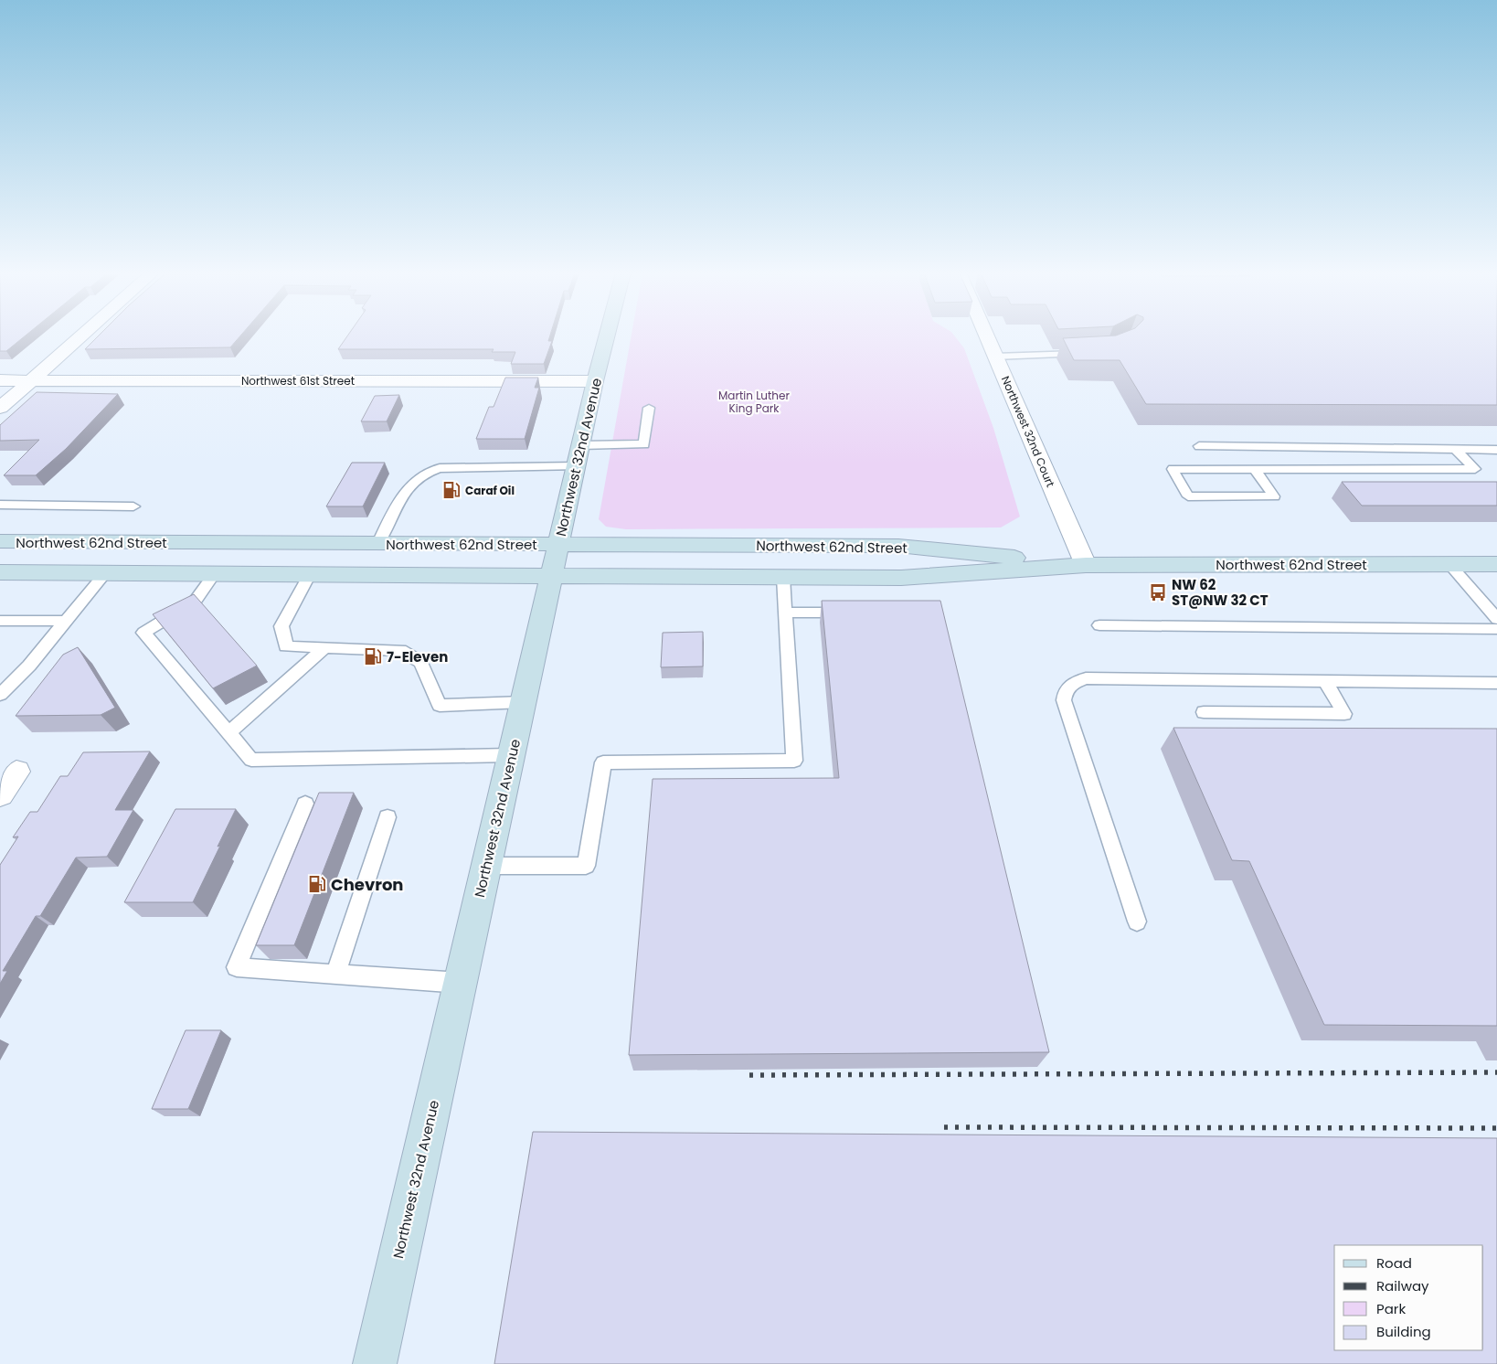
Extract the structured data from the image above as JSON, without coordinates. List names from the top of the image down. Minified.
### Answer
{"streets":{"main road":["Northwest 32nd Avenue","Northwest 62nd Street"],"street":["Northwest 61st Street","Northwest 32nd Court"]},"crossings":[["Northwest 61st Street","Northwest 32nd Avenue"],["Northwest 32nd Court","Northwest 62nd Street"],["Northwest 32nd Avenue","Northwest 62nd Street"]],"parks":["Martin Luther King Park"],"places":{"fuel station":["Caraf Oil","7-Eleven","Chevron"],"bus stop":["NW 62 ST@NW 32 CT"]},"legend":["Road","Railway","Park","Building"]}
